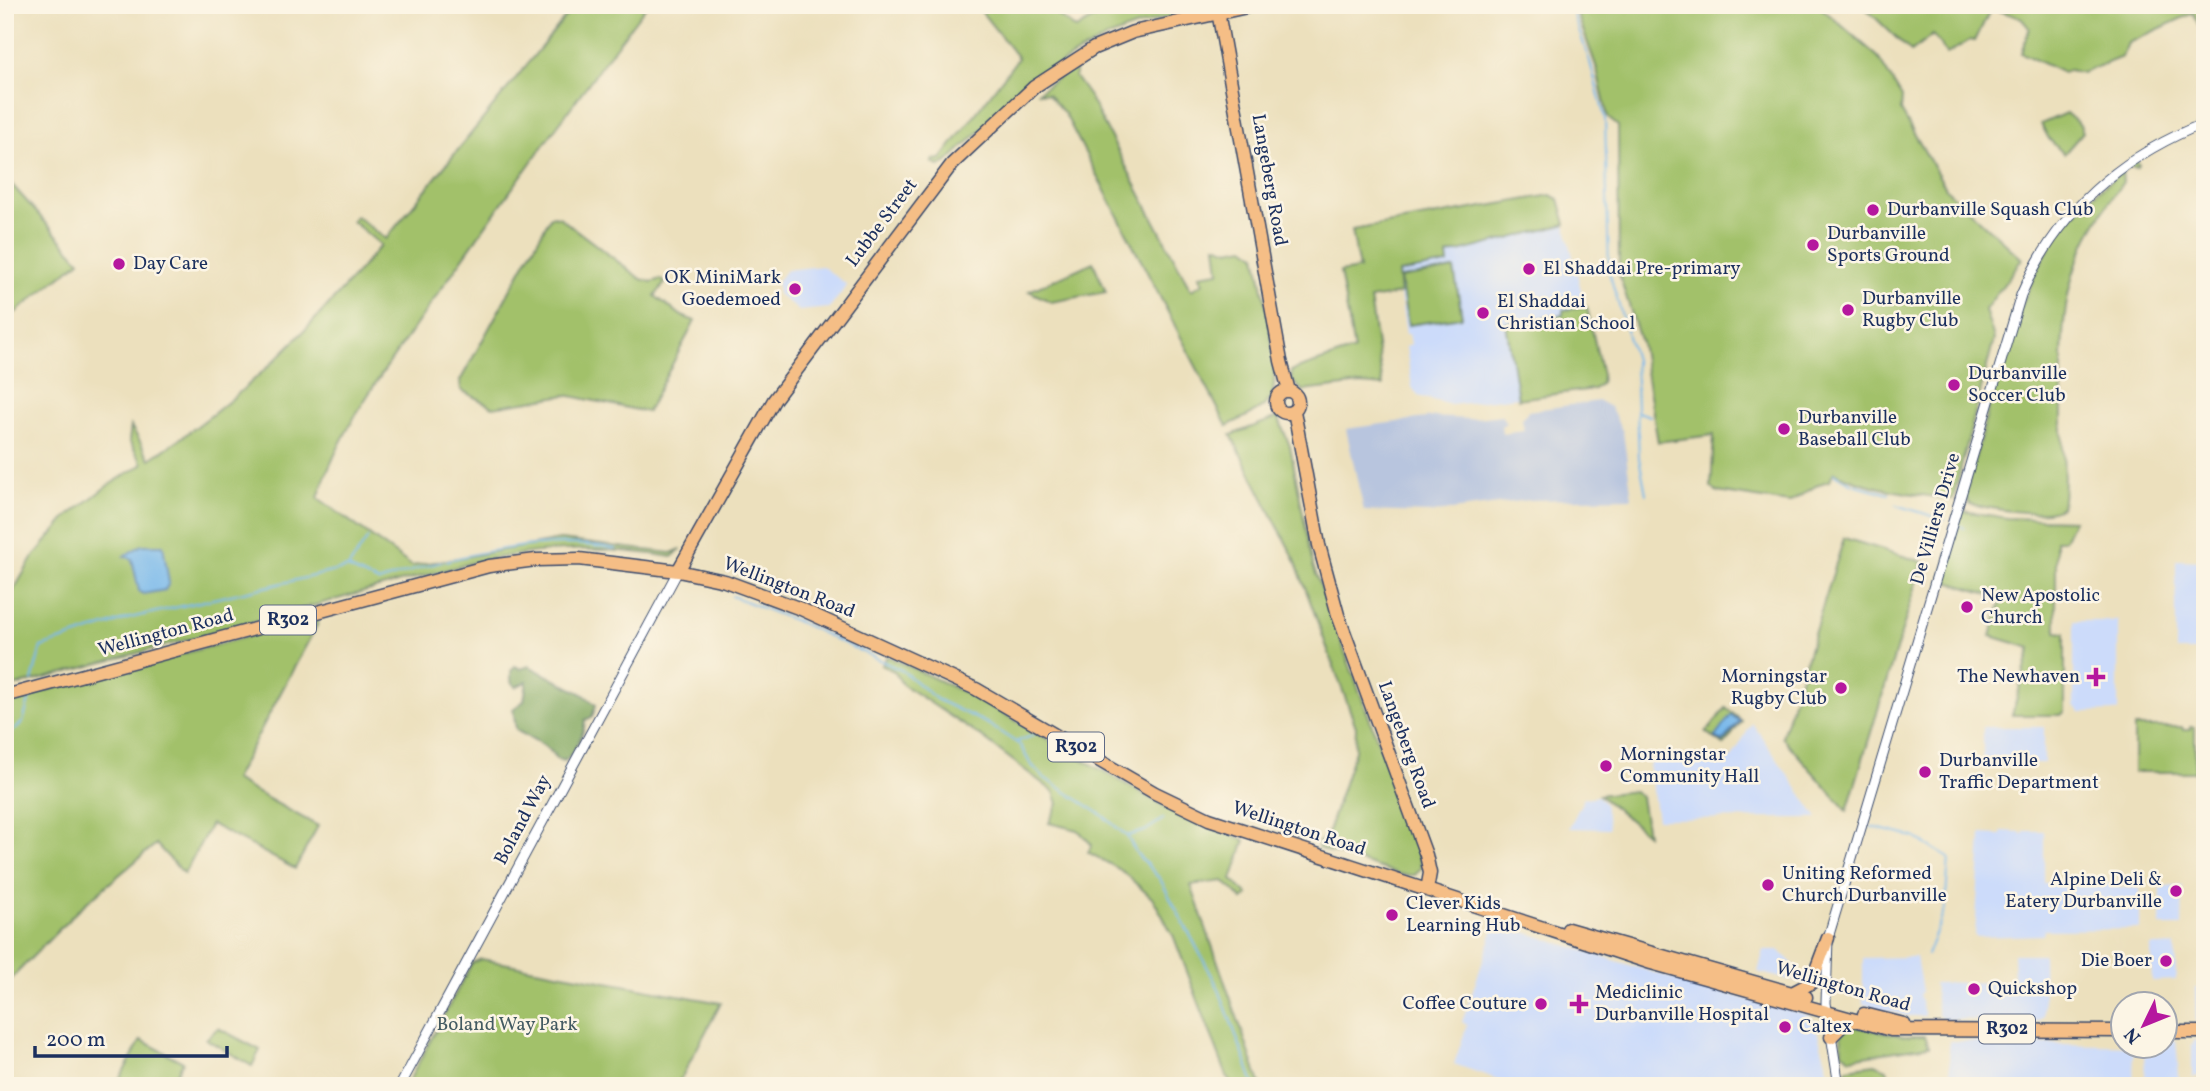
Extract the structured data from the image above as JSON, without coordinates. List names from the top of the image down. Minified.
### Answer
{"streets":{"main road":["Langeberg Road","Lubbe Street","Wellington Road","R302"],"street":["De Villiers Drive","Boland Way"]},"crossings":[["Langeberg Road","Lubbe Street"],["Langeberg Road","Wellington Road"],["Lubbe Street","Wellington Road"],["Lubbe Street","Boland Way"],["De Villiers Drive","Wellington Road"],["Wellington Road","Boland Way"]],"parks":["Boland Way Park"],"places":{"other":["Durbanville Squash Club","Durbanville Sports Ground","Day Care","El Shaddai Pre-primary","OK MiniMark Goedemoed","Durbanville Rugby Club","El Shaddai Christian School","Durbanville Soccer Club","Durbanville Baseball Club","New Apostolic Church","Morningstar Rugby Club","Morningstar Community Hall","Durbanville Traffic Department","Uniting Reformed Church Durbanville","Alpine Deli & Eatery Durbanville","Clever Kids Learning Hub","Die Boer","Quickshop","Coffee Couture","Caltex"],"health":["The Newhaven","Mediclinic Durbanville Hospital"]},"scale_bar":"200 m","north":"bottom left"}
